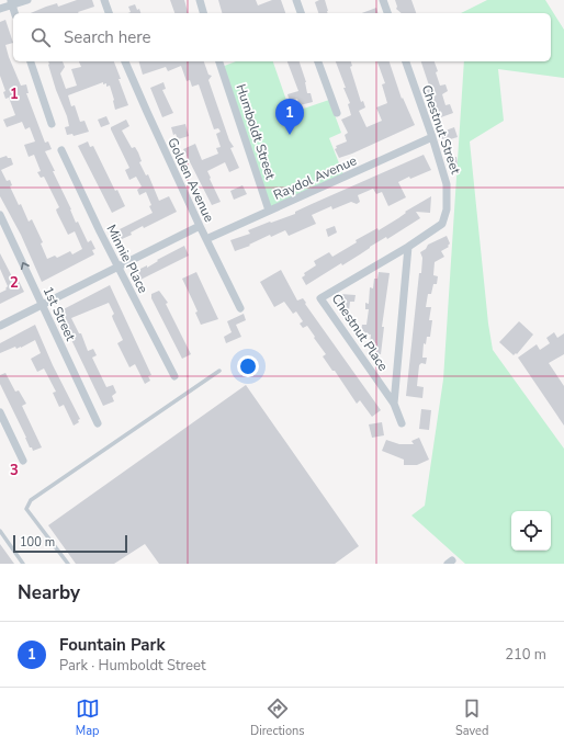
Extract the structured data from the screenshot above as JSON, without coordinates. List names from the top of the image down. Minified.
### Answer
{"streets":{"street":["Chestnut Street","Humboldt Street","Raydol Avenue","Golden Avenue","Minnie Place","1st Street","Chestnut Place"]},"crossings":[["Chestnut Street","Raydol Avenue"],["Chestnut Street","Chestnut Place"],["Humboldt Street","Raydol Avenue"],["Raydol Avenue","Golden Avenue"]],"one_way":["1st Street"],"scale_bar":"100 m","page":{"search":"Search here","pins":"1","scale":"100 m","heading":"Nearby","list":[{"mark":"1","name":"Fountain Park","note":"Park · Humboldt Street","value":"210 m"}],"nav":["Map","Directions","Saved"]},"grid":{"rows":["1","2","3"]}}
